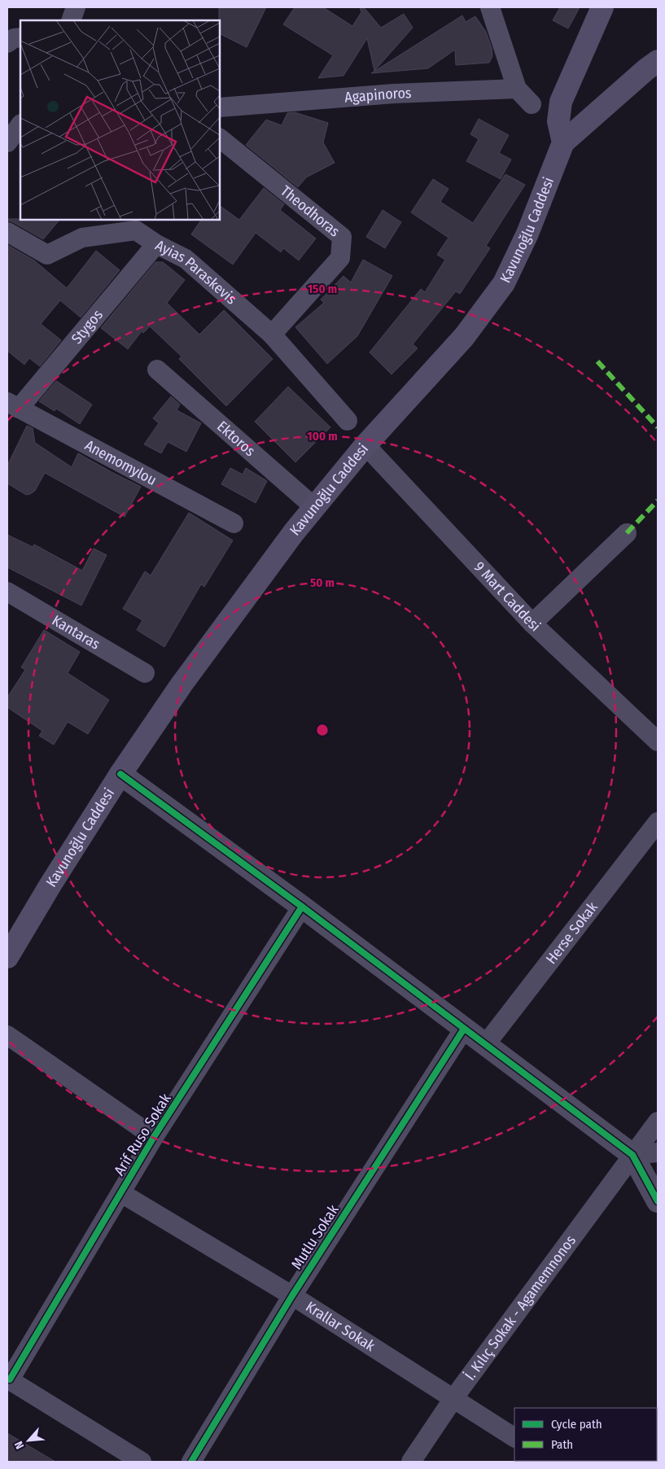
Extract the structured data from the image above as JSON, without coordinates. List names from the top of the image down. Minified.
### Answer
{"streets":{"main road":["Kavunoğlu Caddesi"],"street":["Agapinoros","Theodhoras","Ayias Paraskevis","Stygos","Ektoros","Anemomylou","9 Mart Caddesi","Kantaras","Herse Sokak","Arif Ruso Sokak","Mutlu Sokak","İ. Kılıç Sokak - Agamemnonos","Krallar Sokak"]},"crossings":[["Theodhoras","Ayias Paraskevis"],["Kavunoğlu Caddesi","Ektoros"],["Kavunoğlu Caddesi","9 Mart Caddesi"],["Ayias Paraskevis","Stygos"],["Stygos","Anemomylou"],["Arif Ruso Sokak","Krallar Sokak"],["Mutlu Sokak","Krallar Sokak"],["İ. Kılıç Sokak - Agamemnonos","Krallar Sokak"]],"legend":["Cycle path","Path"],"north":"bottom left","rings":["150 m","100 m","50 m"]}
